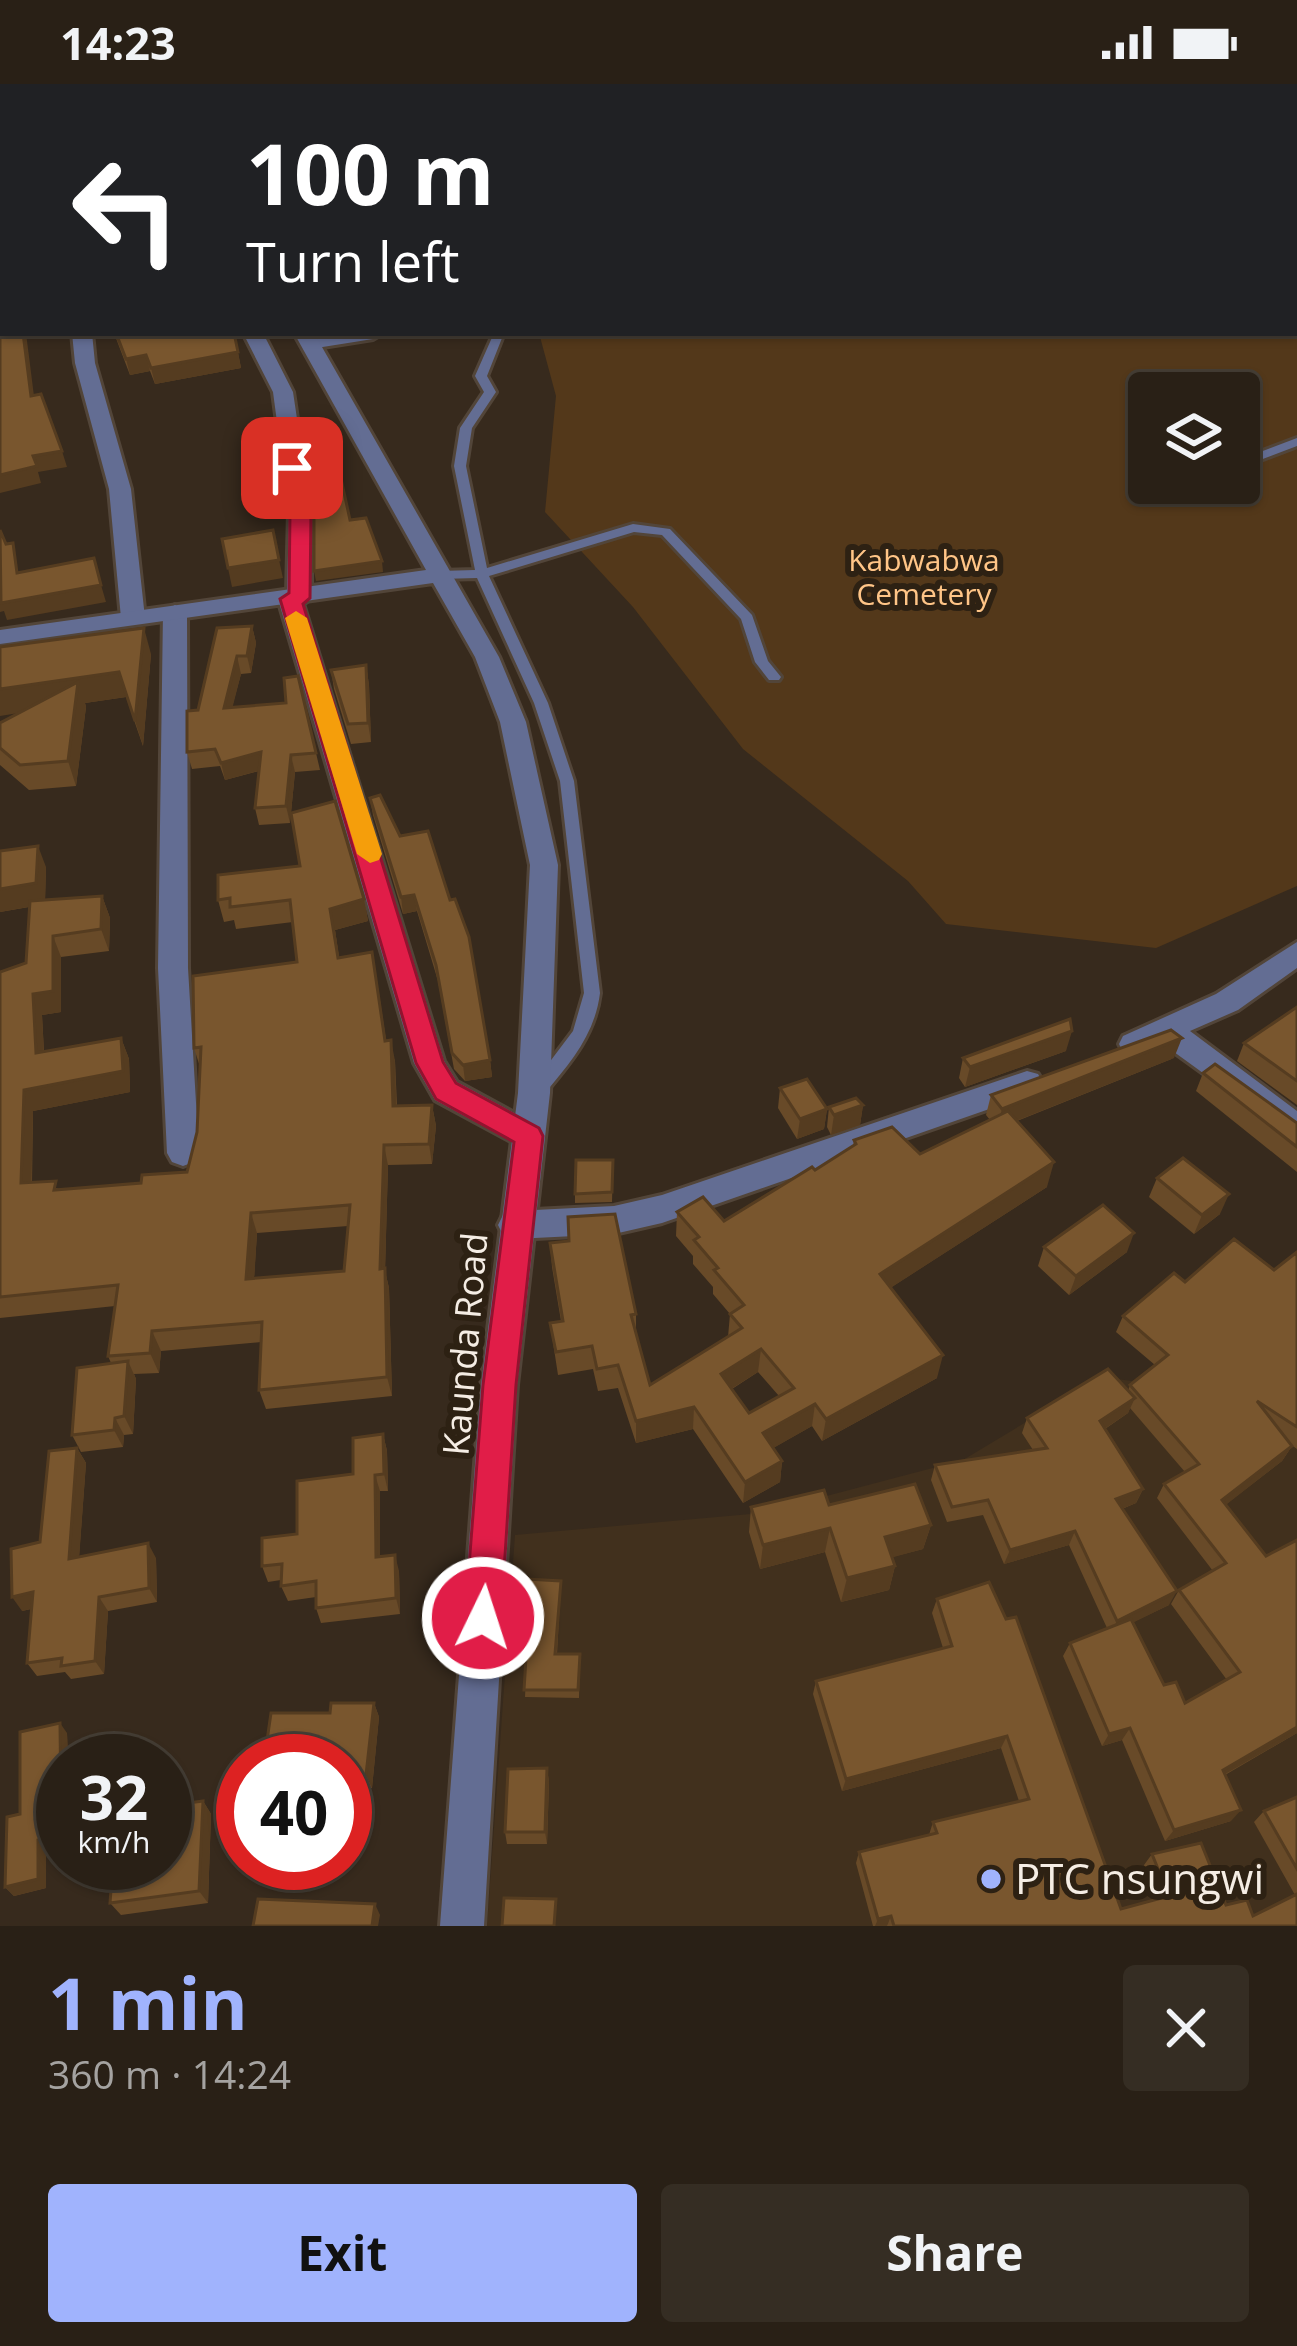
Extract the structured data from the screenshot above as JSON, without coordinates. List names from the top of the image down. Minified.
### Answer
{"streets":{"street":["Kaunda Road"]},"parks":["Kabwabwa Cemetery"],"places":["PTC nsungwi"],"page":{"status":"14:23","turn":["100 m","Turn left"],"speed":"32 km/h","limit":"40","heading":["1 min","360 m · 14:24"],"buttons":["Exit","Share"]}}
